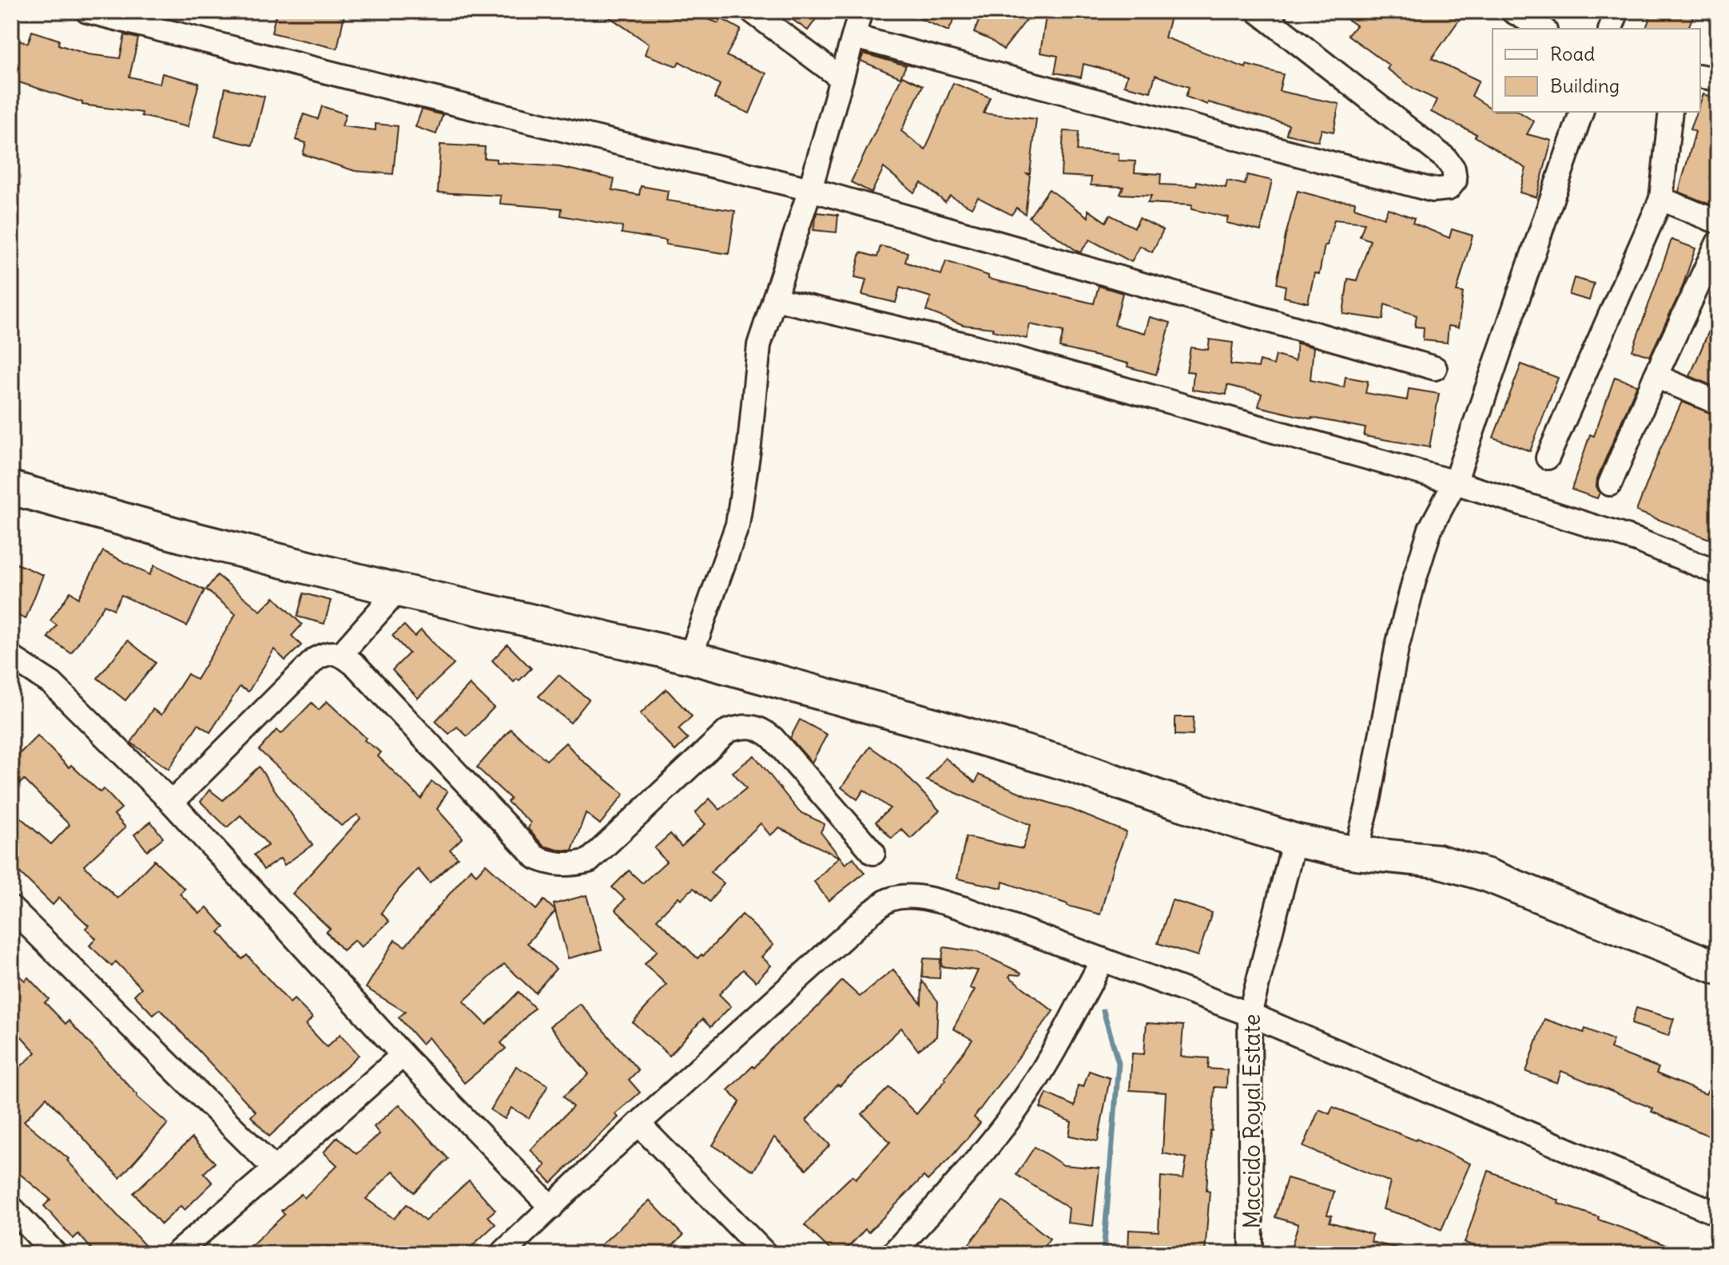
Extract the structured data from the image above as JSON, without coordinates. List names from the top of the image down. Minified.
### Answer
{"streets":{"street":["Maccido Royal Estate"]},"legend":["Road","Building"]}
